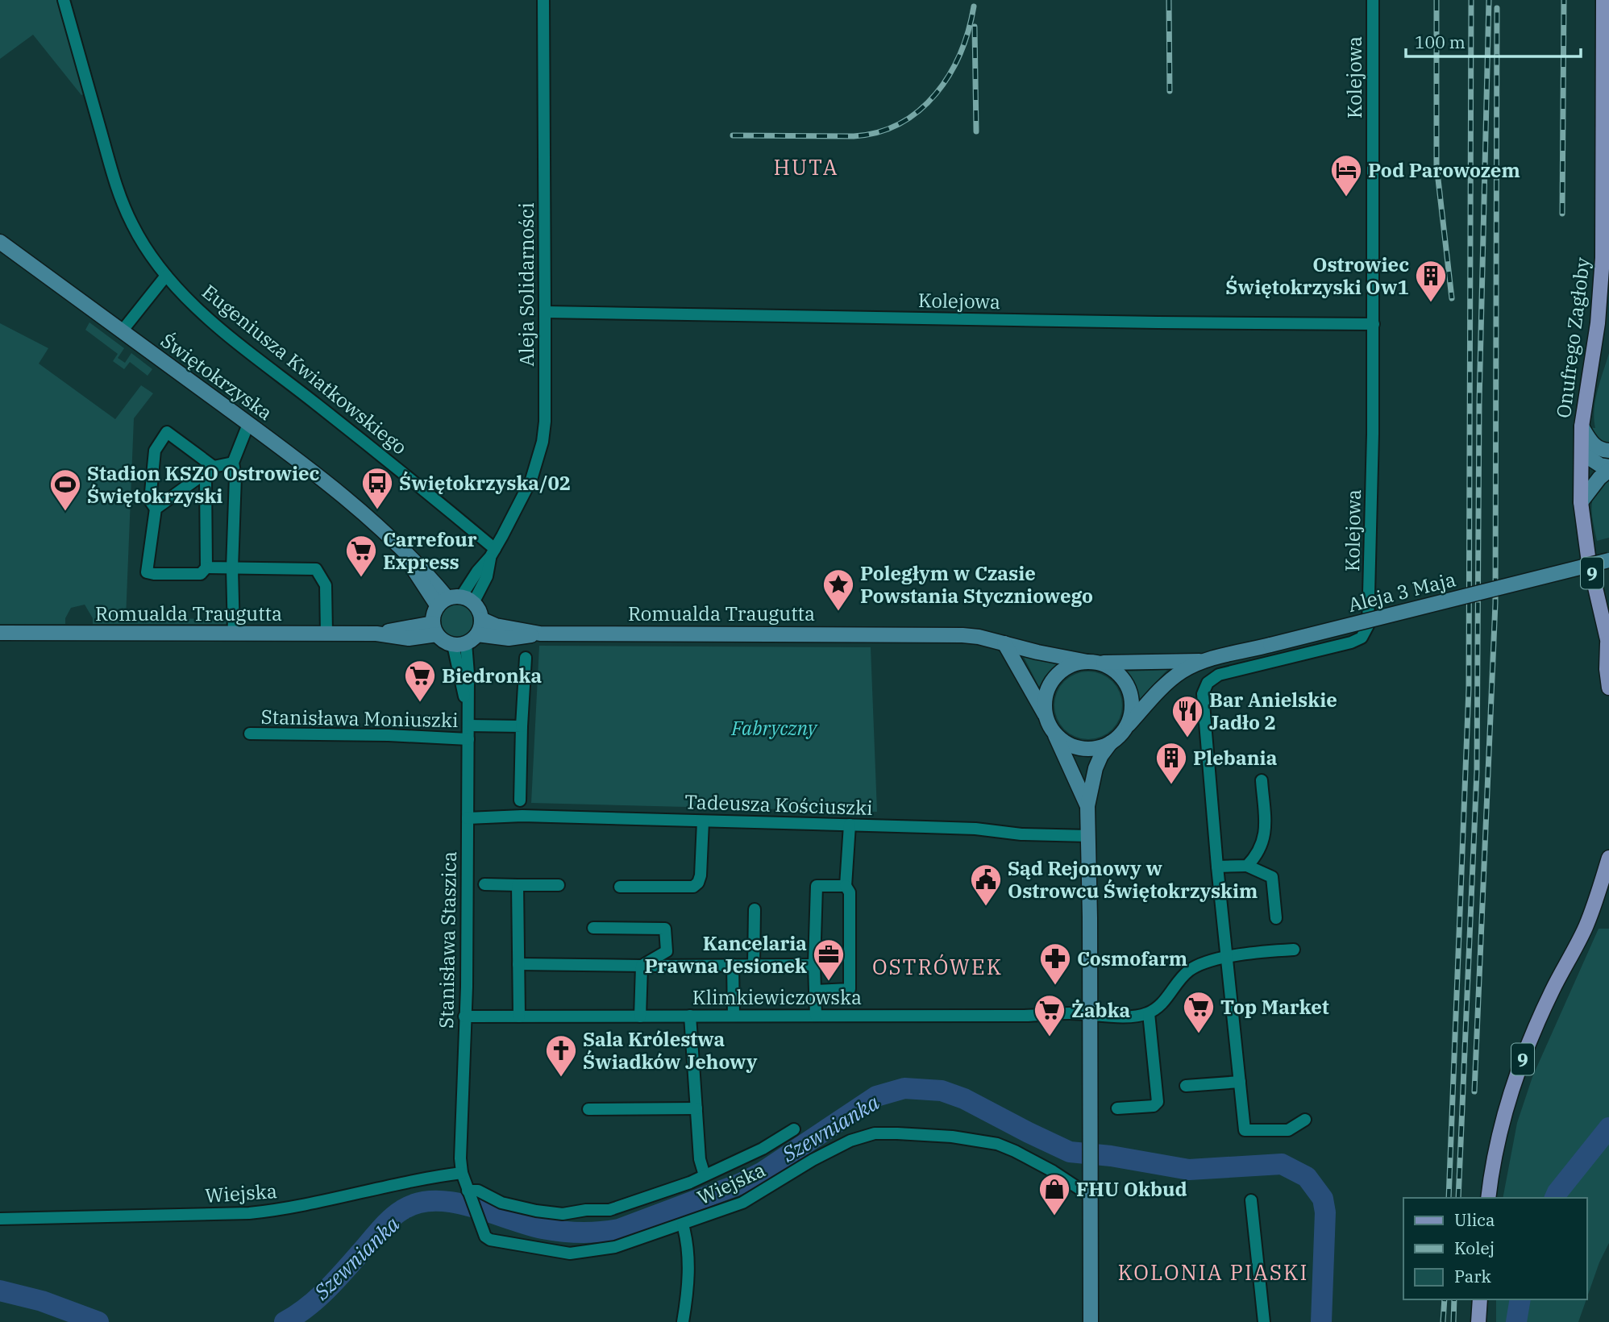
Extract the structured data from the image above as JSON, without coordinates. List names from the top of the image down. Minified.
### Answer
{"streets":{"main road":["Onufrego Zagłoby","Świętokrzyska","9","Aleja 3 Maja","Romualda Traugutta"],"street":["Kolejowa","Aleja Solidarności","Eugeniusza Kwiatkowskiego","Stanisława Moniuszki","Tadeusza Kościuszki","Stanisława Staszica","Klimkiewiczowska","Wiejska"]},"crossings":[["Kolejowa","Aleja Solidarności"],["Aleja Solidarności","Eugeniusza Kwiatkowskiego"],["Aleja Solidarności","Świętokrzyska"],["Aleja Solidarności","Romualda Traugutta"],["Aleja Solidarności","Stanisława Staszica"],["Onufrego Zagłoby","9"],["Świętokrzyska","Romualda Traugutta"],["Świętokrzyska","Stanisława Staszica"],["Aleja 3 Maja","Romualda Traugutta"],["Romualda Traugutta","Stanisława Staszica"],["Stanisława Moniuszki","Stanisława Staszica"],["Tadeusza Kościuszki","Stanisława Staszica"],["Stanisława Staszica","Klimkiewiczowska"],["Stanisława Staszica","Wiejska"]],"districts":["HUTA","OSTRÓWEK","KOLONIA PIASKI"],"water":["Szewnianka"],"parks":["Fabryczny"],"places":{"hotel":["Pod Parowozem"],"building":["Ostrowiec Świętokrzyski Ow1","Plebania"],"bus stop":["Świętokrzyska/02"],"sports":["Stadion KSZO Ostrowiec Świętokrzyski"],"supermarket":["Carrefour Express","Biedronka","Top Market","Żabka"],"place":["Poległym w Czasie Powstania Styczniowego"],"restaurant":["Bar Anielskie Jadło 2"],"public building":["Sąd Rejonowy w Ostrowcu Świętokrzyskim"],"office":["Kancelaria Prawna Jesionek"],"pharmacy":["Cosmofarm"],"church":["Sala Królestwa Świadków Jehowy"],"shop":["FHU Okbud"]},"legend":["Ulica","Kolej","Park"],"scale_bar":"100 m"}
